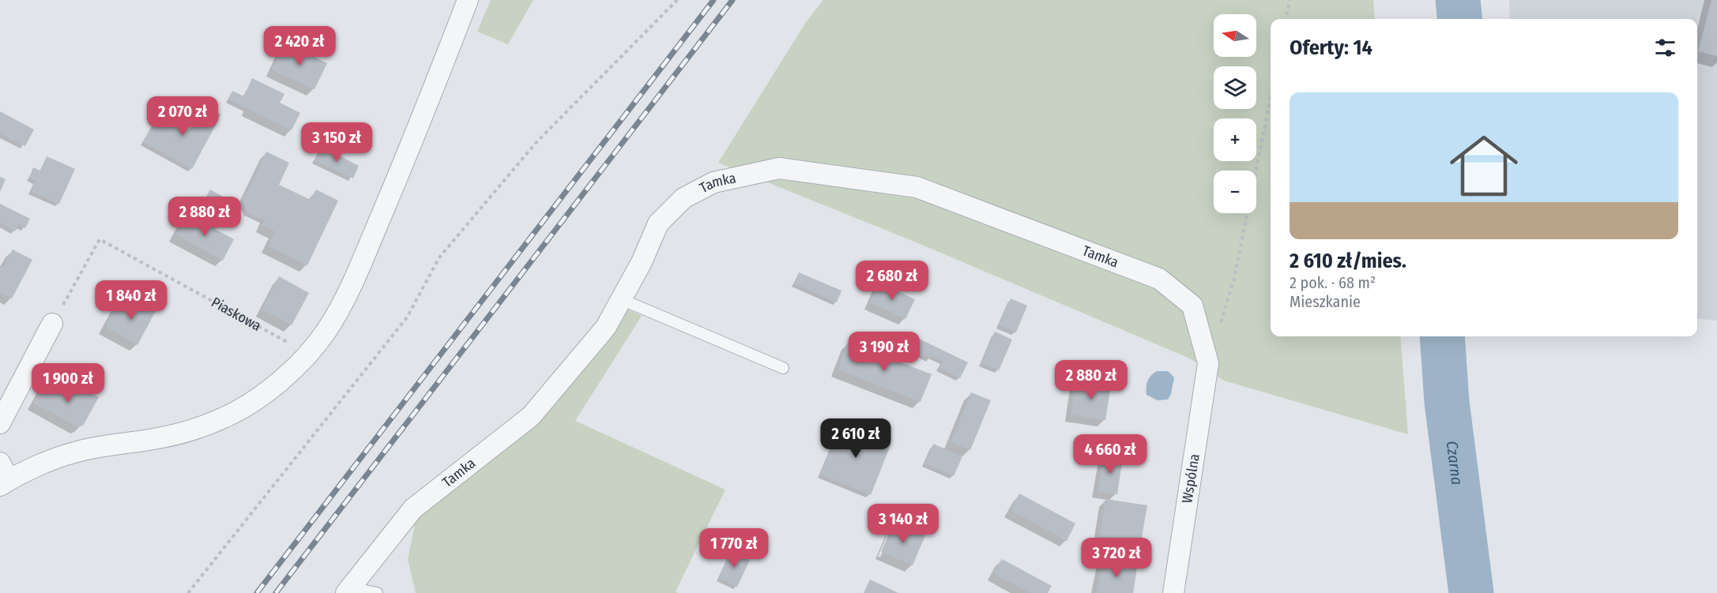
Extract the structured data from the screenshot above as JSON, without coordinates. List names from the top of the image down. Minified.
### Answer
{"streets":{"street":["Tamka","Wspólna"],"path":["Piaskowa"]},"crossings":[["Tamka","Wspólna"]],"water":["Czarna"],"north":"left","page":{"map_buttons":["+","−"],"heading":"Oferty: 14","price":["2 420 zł","2 070 zł","3 150 zł","2 880 zł","2 680 zł","1 840 zł","3 190 zł","2 880 zł","1 900 zł","2 610 zł","4 660 zł","3 140 zł","1 770 zł","3 720 zł"],"list":[{"name":"2 610 zł/mies.","note":"2 pok. · 68 m² · Mieszkanie"}]}}
